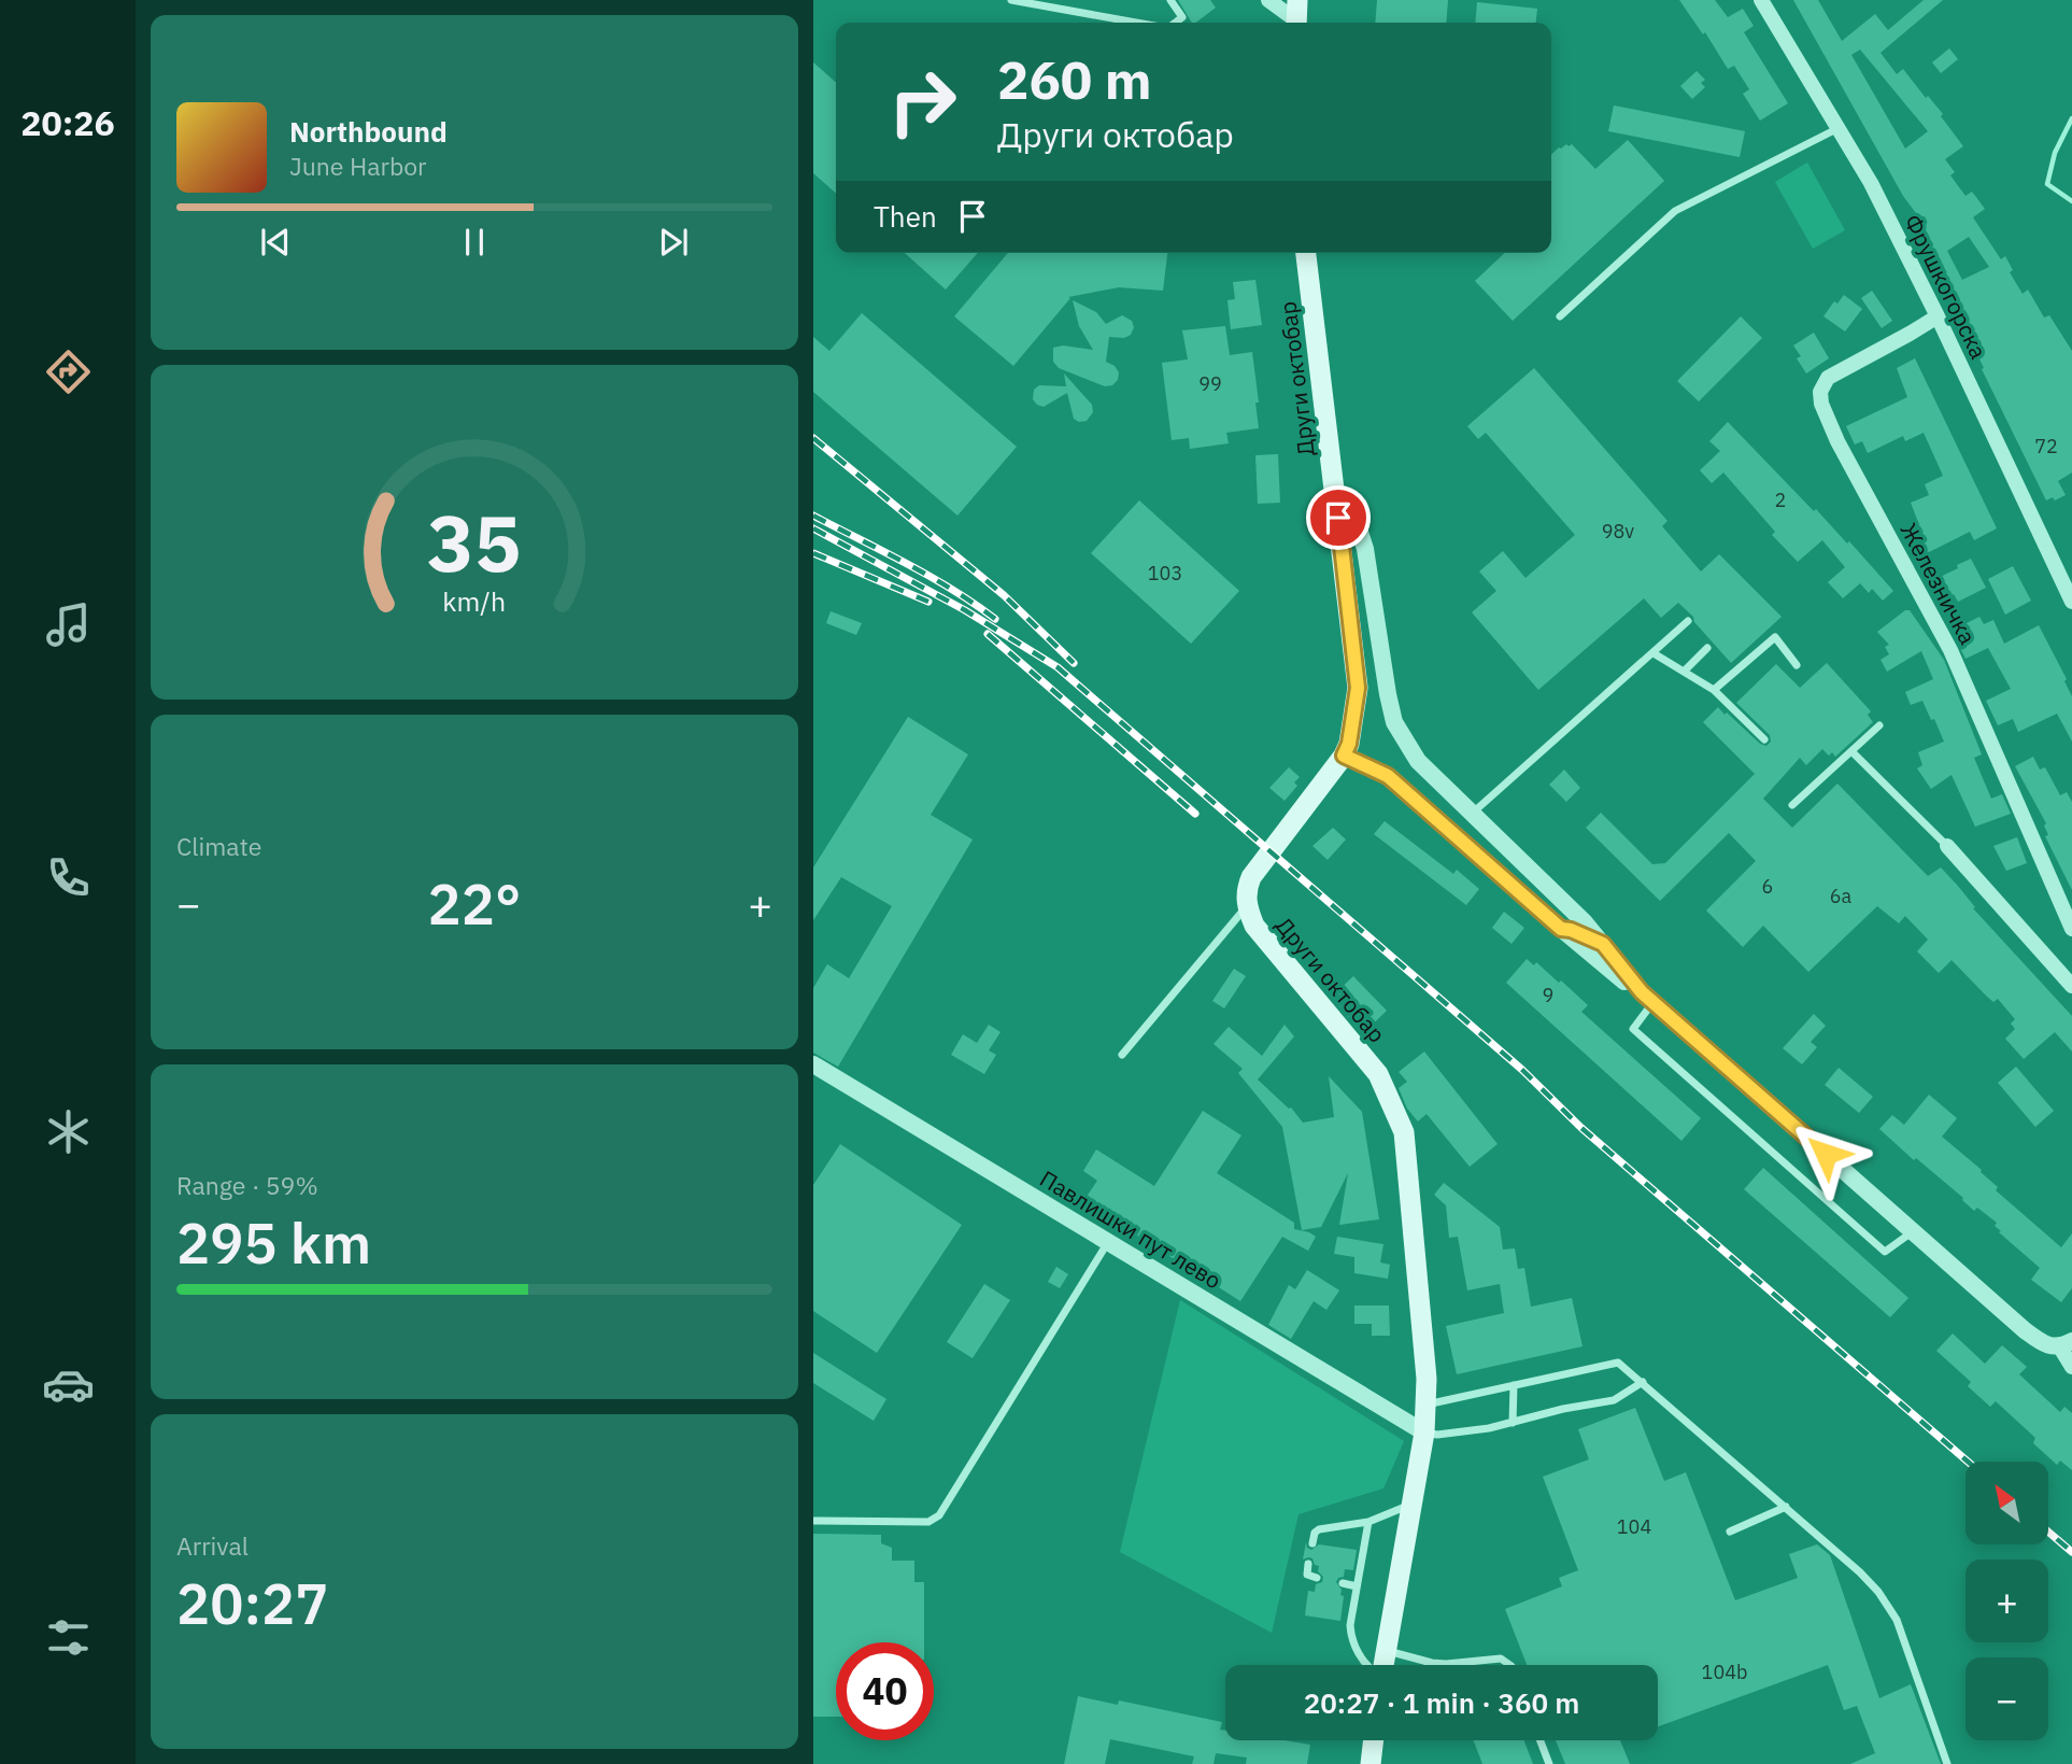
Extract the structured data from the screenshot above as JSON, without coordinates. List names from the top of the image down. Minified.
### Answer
{"streets":{"main road":["Други октобар"],"street":["Фрушкогорска","Железничка","Павлишки пут лево"]},"crossings":[["Фрушкогорска","Железничка"],["Други октобар","Павлишки пут лево"]],"house_numbers":["99","72","2","98v","103","6","6a","9","104","104b"],"north":"top left","page":{"tabs":"20:26","turn":["260 m","Други октобар"],"song":["Northbound","June Harbor"],"then":"Then","tile":["Climate",["Range · 59%","295 km"],["Arrival","20:27"]],"heat":["−","22°","+"],"map_buttons":["+","−"],"limit":"40","trip":"20:27 · 1 min · 360 m","gauge":["35","km/h"]}}
